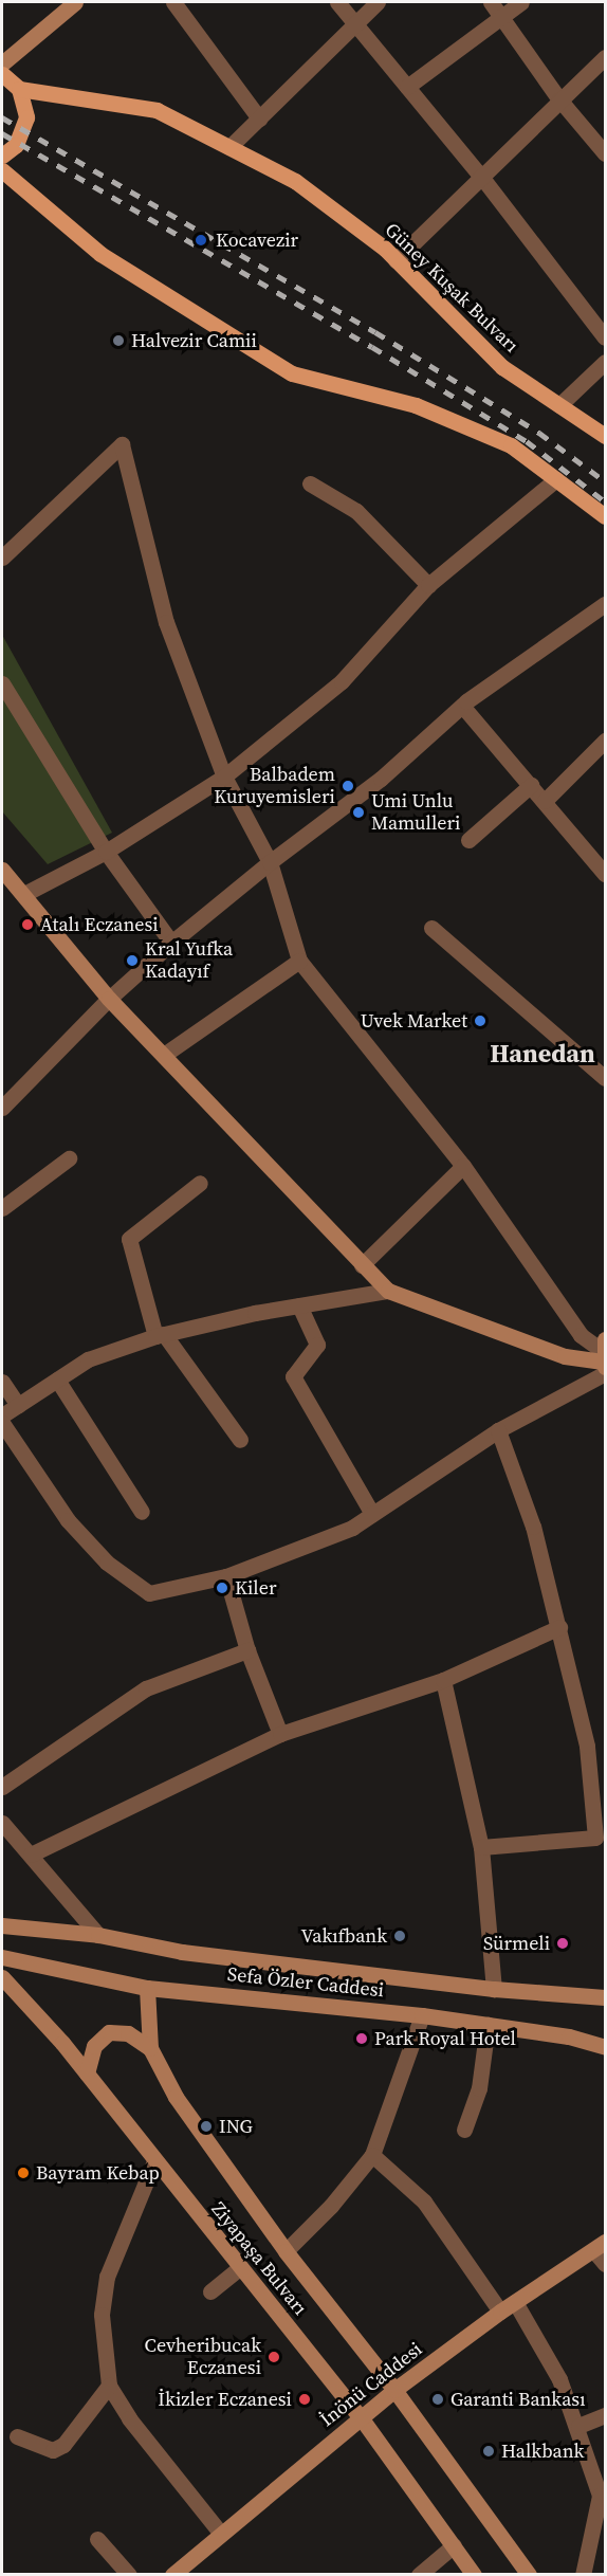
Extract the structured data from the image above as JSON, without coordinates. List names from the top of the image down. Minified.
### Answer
{"streets":{"main road":["Güney Kuşak Bulvarı","Sefa Özler Caddesi","Ziyapaşa Bulvarı","İnönü Caddesi"]},"crossings":[["Sefa Özler Caddesi","Ziyapaşa Bulvarı"],["Ziyapaşa Bulvarı","İnönü Caddesi"]],"districts":["Hanedan"],"places":["Kocavezir","Halvezir Camii","Balbadem Kuruyemisleri","Umi Unlu Mamulleri","Atalı Eczanesi","Kral Yufka Kadayıf","Uvek Market","Kiler","Vakıfbank","Sürmeli","Park Royal Hotel","ING","Bayram Kebap","Cevheribucak Eczanesi","İkizler Eczanesi","Garanti Bankası","Halkbank"]}
